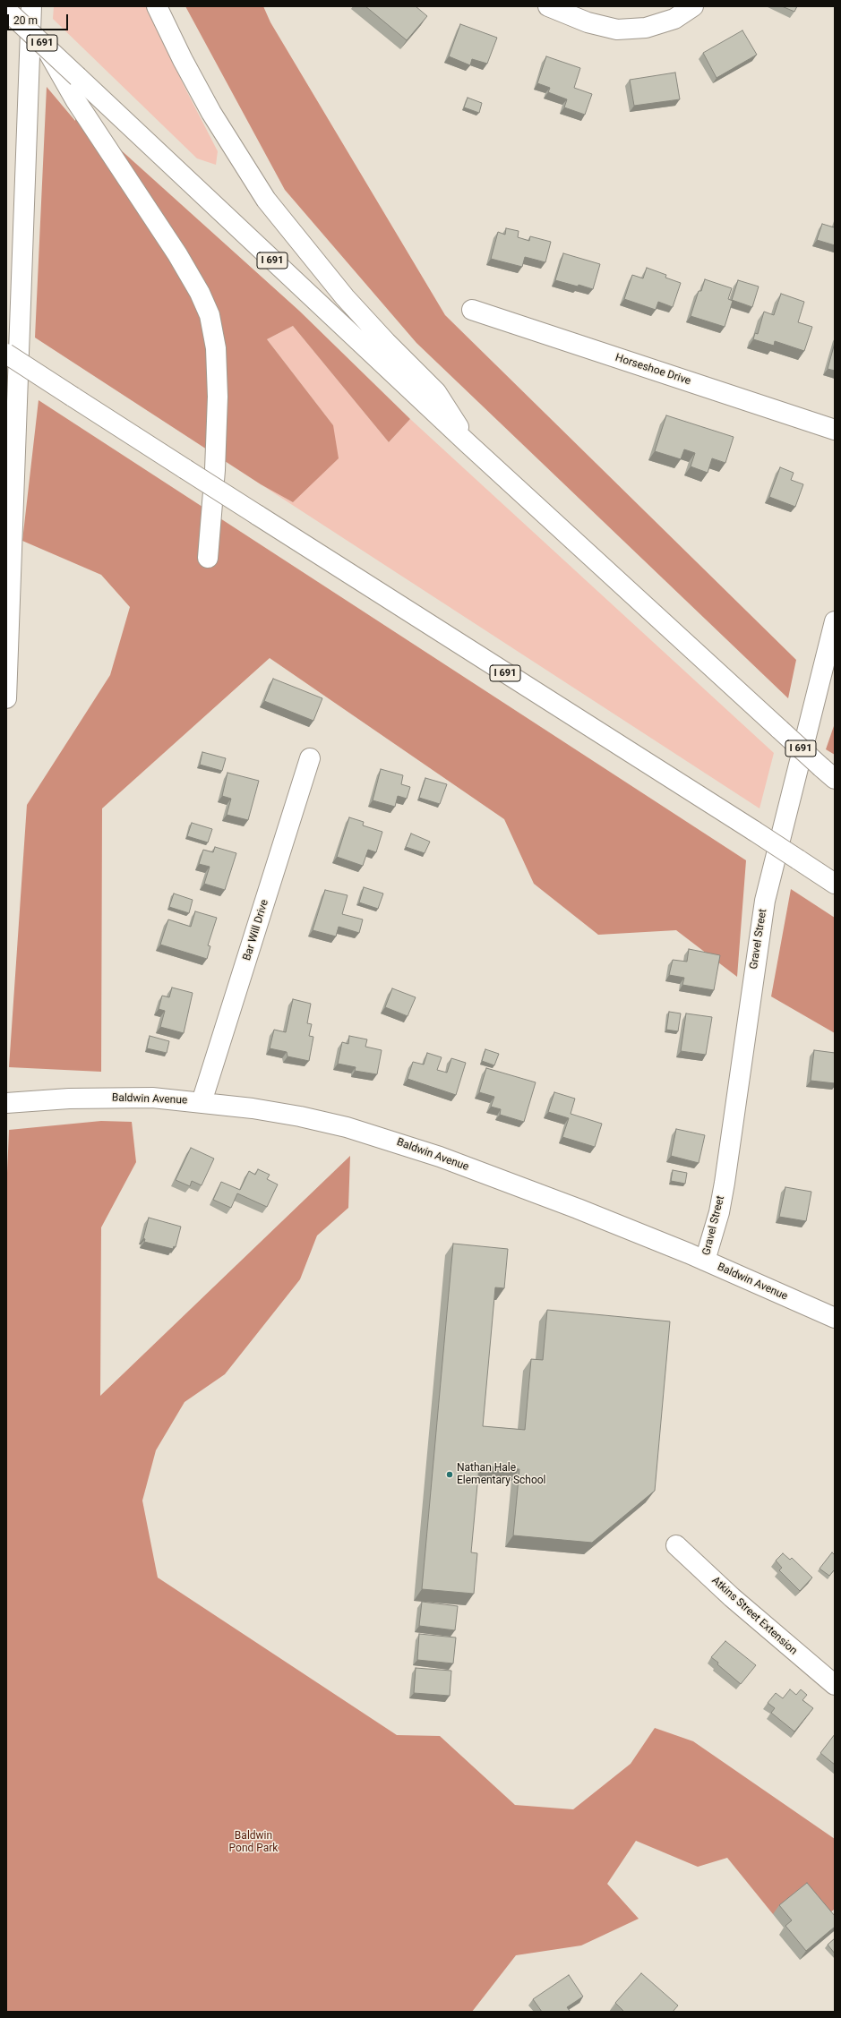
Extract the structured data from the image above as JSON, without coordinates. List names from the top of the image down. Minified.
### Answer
{"streets":{"main road":["I 691","Horseshoe Drive","Bar Will Drive","Gravel Street","Baldwin Avenue","Atkins Street Extension"]},"crossings":[["Bar Will Drive","Baldwin Avenue"],["Gravel Street","Baldwin Avenue"]],"parks":["Baldwin Pond Park"],"places":["Nathan Hale Elementary School"],"scale_bar":"20 m"}
